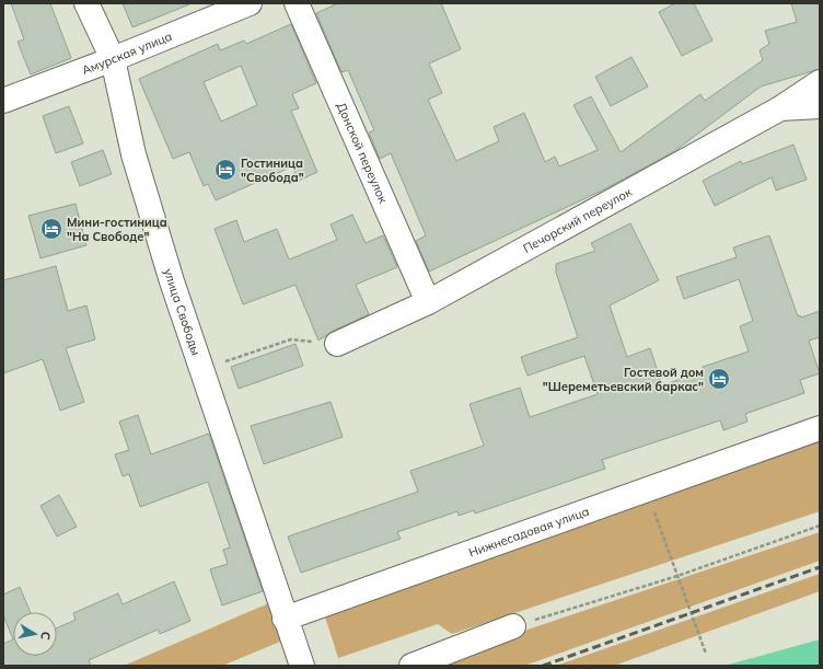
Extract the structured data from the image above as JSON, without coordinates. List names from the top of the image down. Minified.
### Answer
{"streets":{"street":["Амурская улица","Донской переулок","Печорский переулок","улица Свободы","Нижнесадовая улица"]},"crossings":[["Амурская улица","улица Свободы"],["Донской переулок","Печорский переулок"],["улица Свободы","Нижнесадовая улица"]],"places":{"hotel":["Гостиница \"Свобода\"","Мини-гостиница \"На Свободе\"","Гостевой дом \"Шереметьевский баркас\""]},"north":"right"}
